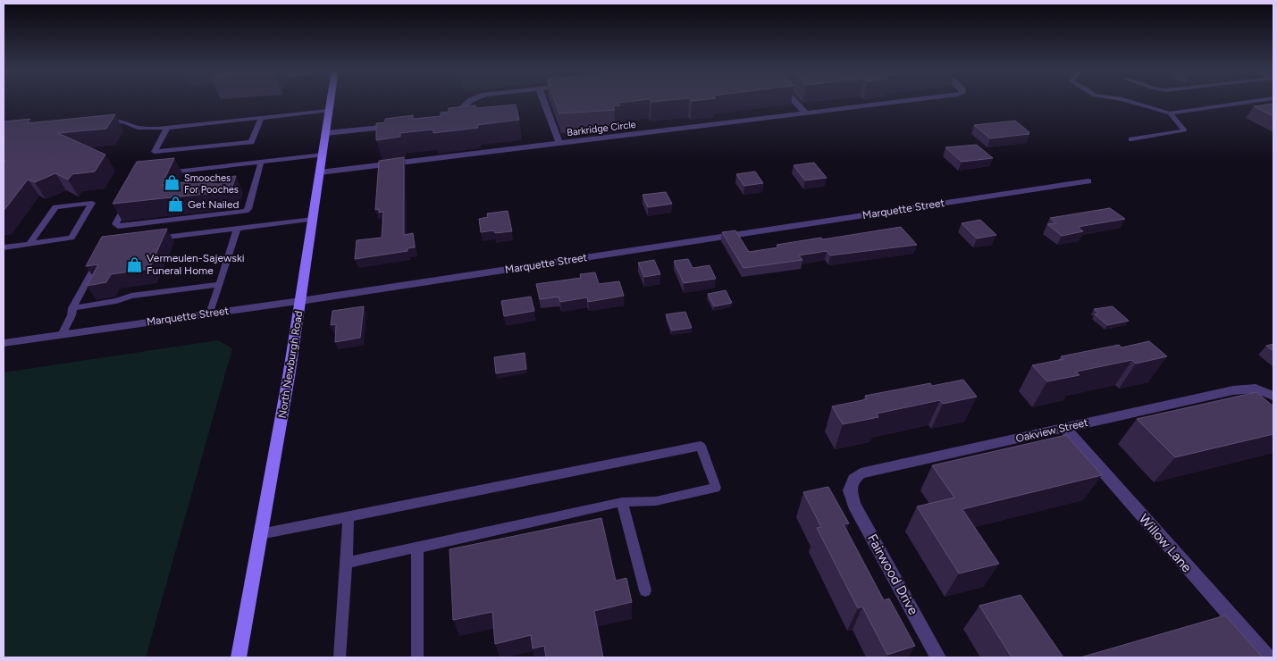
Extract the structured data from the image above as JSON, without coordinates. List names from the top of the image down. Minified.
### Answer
{"streets":{"main road":["North Newburgh Road"],"street":["Barkridge Circle","Marquette Street","Oakview Street","Willow Lane","Fairwood Drive"]},"crossings":[["Barkridge Circle","North Newburgh Road"],["Marquette Street","North Newburgh Road"],["Oakview Street","Willow Lane"],["Oakview Street","Fairwood Drive"]],"places":{"shop":["Smooches For Pooches","Get Nailed","Vermeulen-Sajewski Funeral Home"]}}
